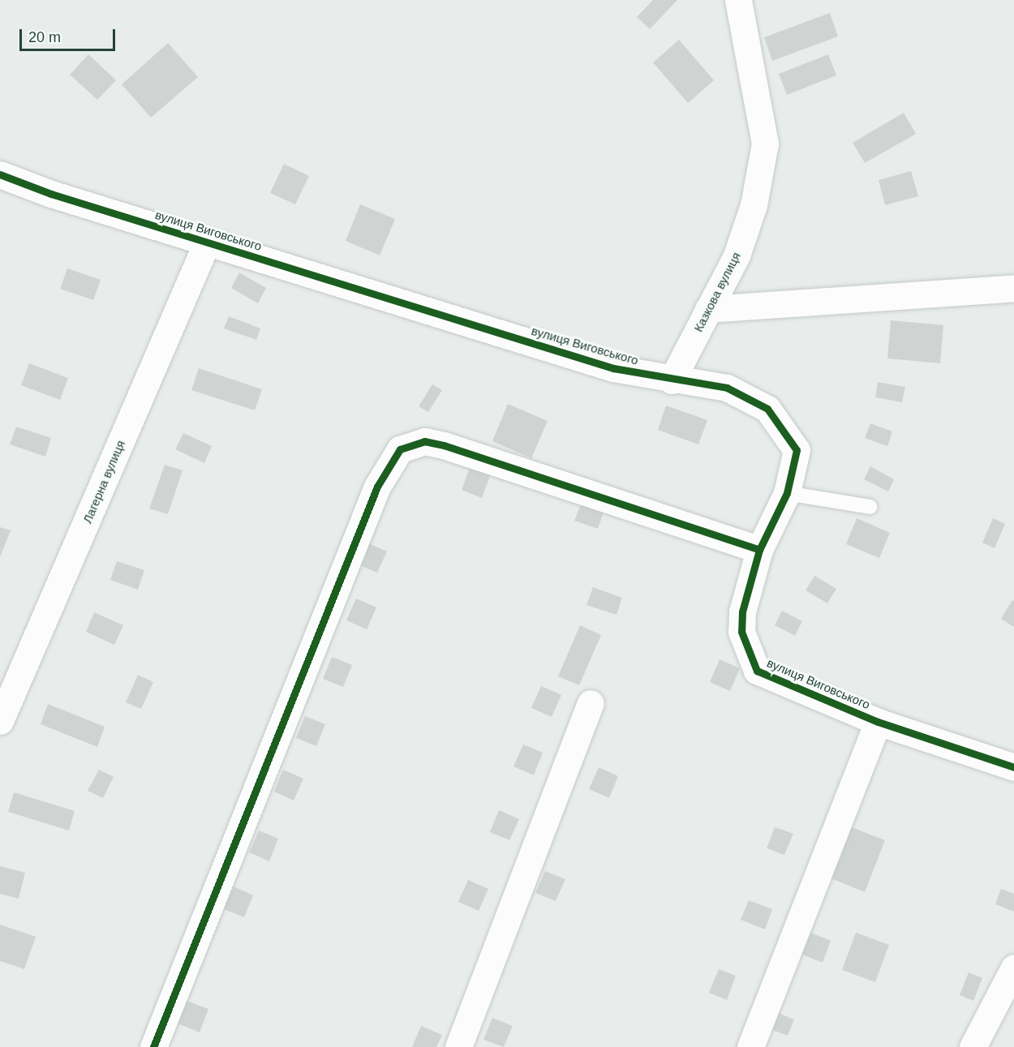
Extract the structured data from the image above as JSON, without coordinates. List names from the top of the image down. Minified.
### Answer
{"streets":{"street":["вулиця Виговського","Казкова вулиця","Лагерна вулиця"]},"crossings":[["вулиця Виговського","Казкова вулиця"],["вулиця Виговського","Лагерна вулиця"]],"scale_bar":"20 m"}
